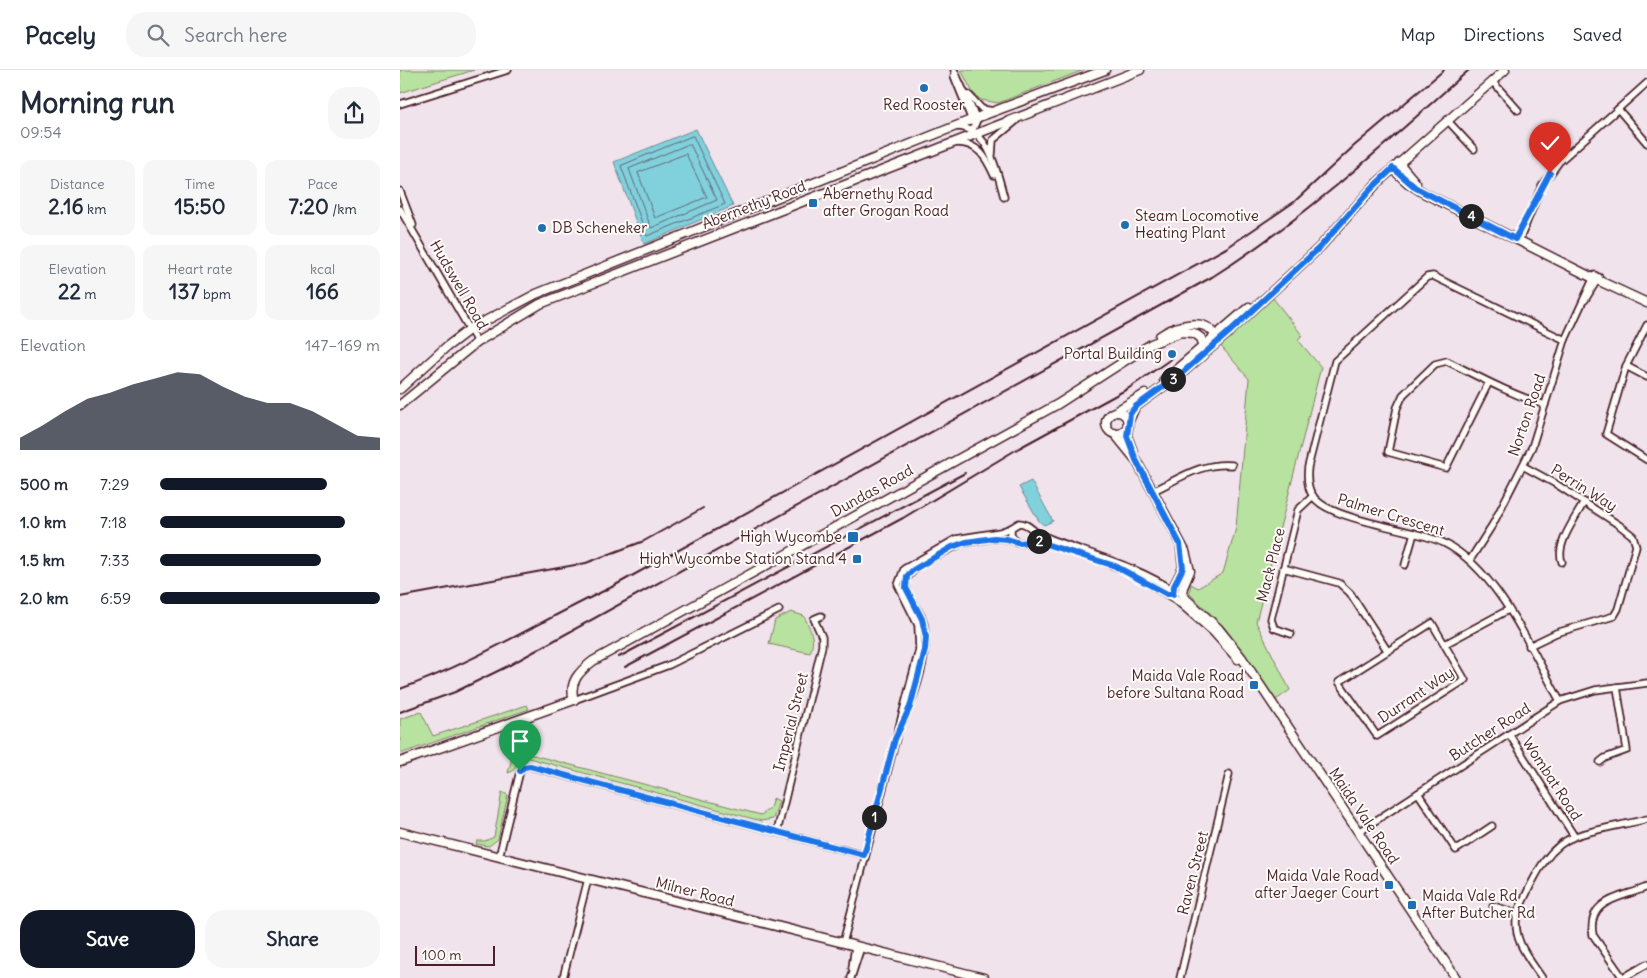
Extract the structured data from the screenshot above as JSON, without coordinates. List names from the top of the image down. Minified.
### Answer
{"streets":{"main road":["Abernethy Road","Dundas Road","Maida Vale Road","Milner Road"],"street":["Hudswell Road","Norton Road","Perrin Way","Palmer Crescent","Mack Place","Durrant Way","Imperial Street","Butcher Road","Wombat Road","Raven Street"]},"crossings":[["Abernethy Road","Hudswell Road"],["Norton Road","Perrin Way"],["Norton Road","Palmer Crescent"],["Perrin Way","Palmer Crescent"],["Palmer Crescent","Mack Place"],["Palmer Crescent","Durrant Way"],["Palmer Crescent","Butcher Road"],["Butcher Road","Wombat Road"],["Butcher Road","Maida Vale Road"]],"places":{"other":["Red Rooster","Steam Locomotive Heating Plant","DB Scheneker","Portal Building"],"transit":["Abernethy Road after Grogan Road","High Wycombe","High Wycombe Station Stand 4","Maida Vale Road before Sultana Road","Maida Vale Road after Jaeger Court","Maida Vale Rd After Butcher Rd"]},"scale_bar":"100 m","page":{"header":"Pacely","search":"Search here","nav":["Map","Directions","Saved"],"heading":["Morning run","09:54"],"stats":[["Distance","2.16 km"],["Time","15:50"],["Pace","7:20 /km"],["Elevation","22 m"],["Heart rate","137 bpm"],["kcal","166"]],"pins":["4","3","2","1"],"chart":["Elevation","147–169 m"],"list":[{"name":"500 m","note":"7:29"},{"name":"1.0 km","note":"7:18"},{"name":"1.5 km","note":"7:33"},{"name":"2.0 km","note":"6:59"}],"buttons":["Save","Share"],"scale":"100 m"}}
